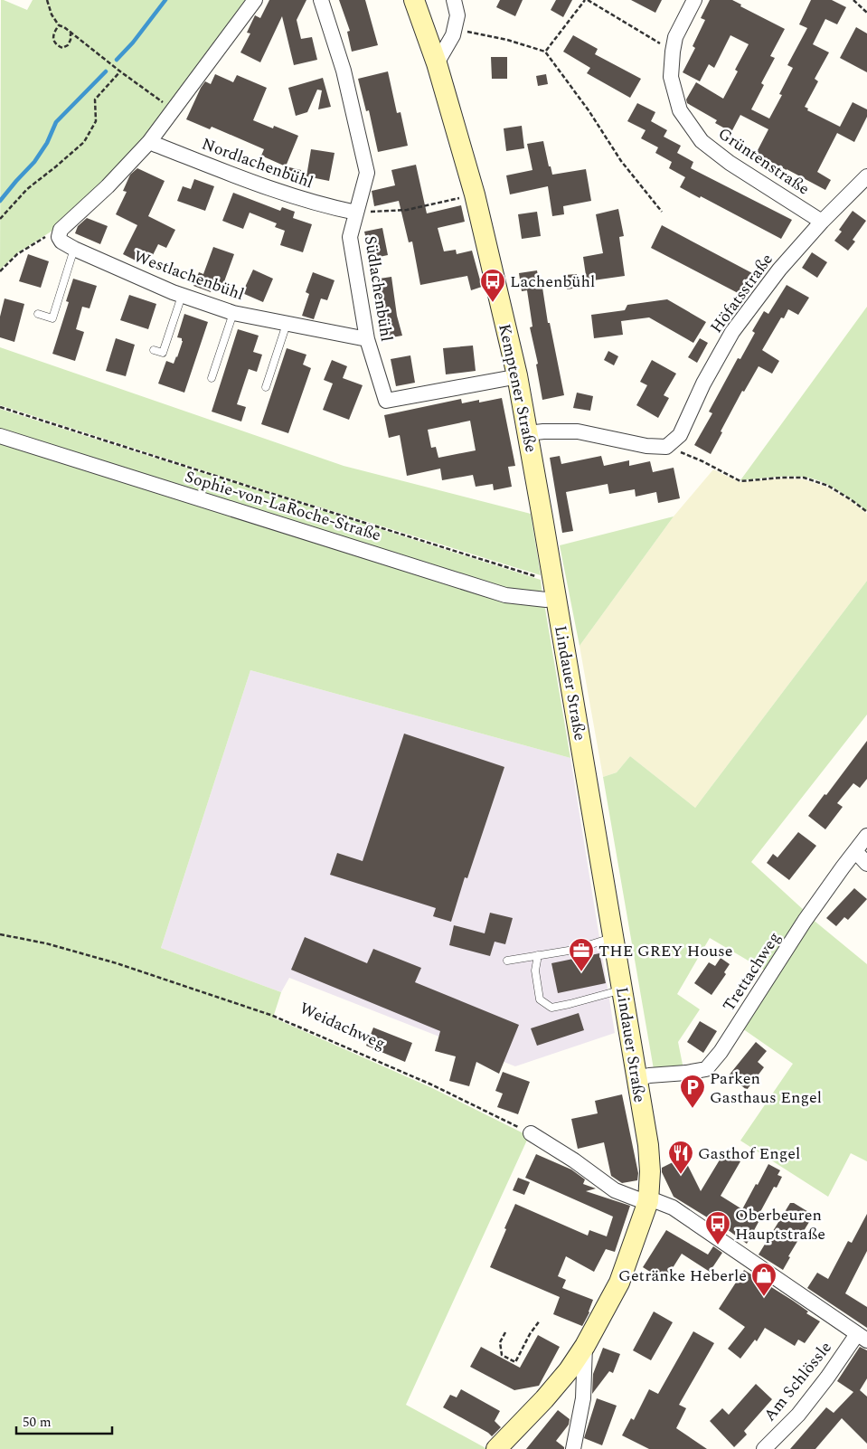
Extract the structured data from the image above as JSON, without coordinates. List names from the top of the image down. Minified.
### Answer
{"streets":{"main road":["Kemptener Straße","Lindauer Straße"],"street":["Grüntenstraße","Nordlachenbühl","Westlachenbühl","Südlachenbühl","Höfatsstraße","Sophie-von-LaRoche-Straße","Trettachweg","Am Schlössle"],"path":["Weidachweg"]},"crossings":[["Grüntenstraße","Höfatsstraße"],["Nordlachenbühl","Südlachenbühl"],["Westlachenbühl","Südlachenbühl"],["Südlachenbühl","Kemptener Straße"],["Kemptener Straße","Sophie-von-LaRoche-Straße"],["Kemptener Straße","Lindauer Straße"],["Sophie-von-LaRoche-Straße","Lindauer Straße"],["Lindauer Straße","Trettachweg"]],"places":{"bus stop":["Lachenbühl","Oberbeuren Hauptstraße"],"office":["THE GREY House"],"parking":["Parken Gasthaus Engel"],"restaurant":["Gasthof Engel"],"shop":["Getränke Heberle"]},"scale_bar":"50 m"}
